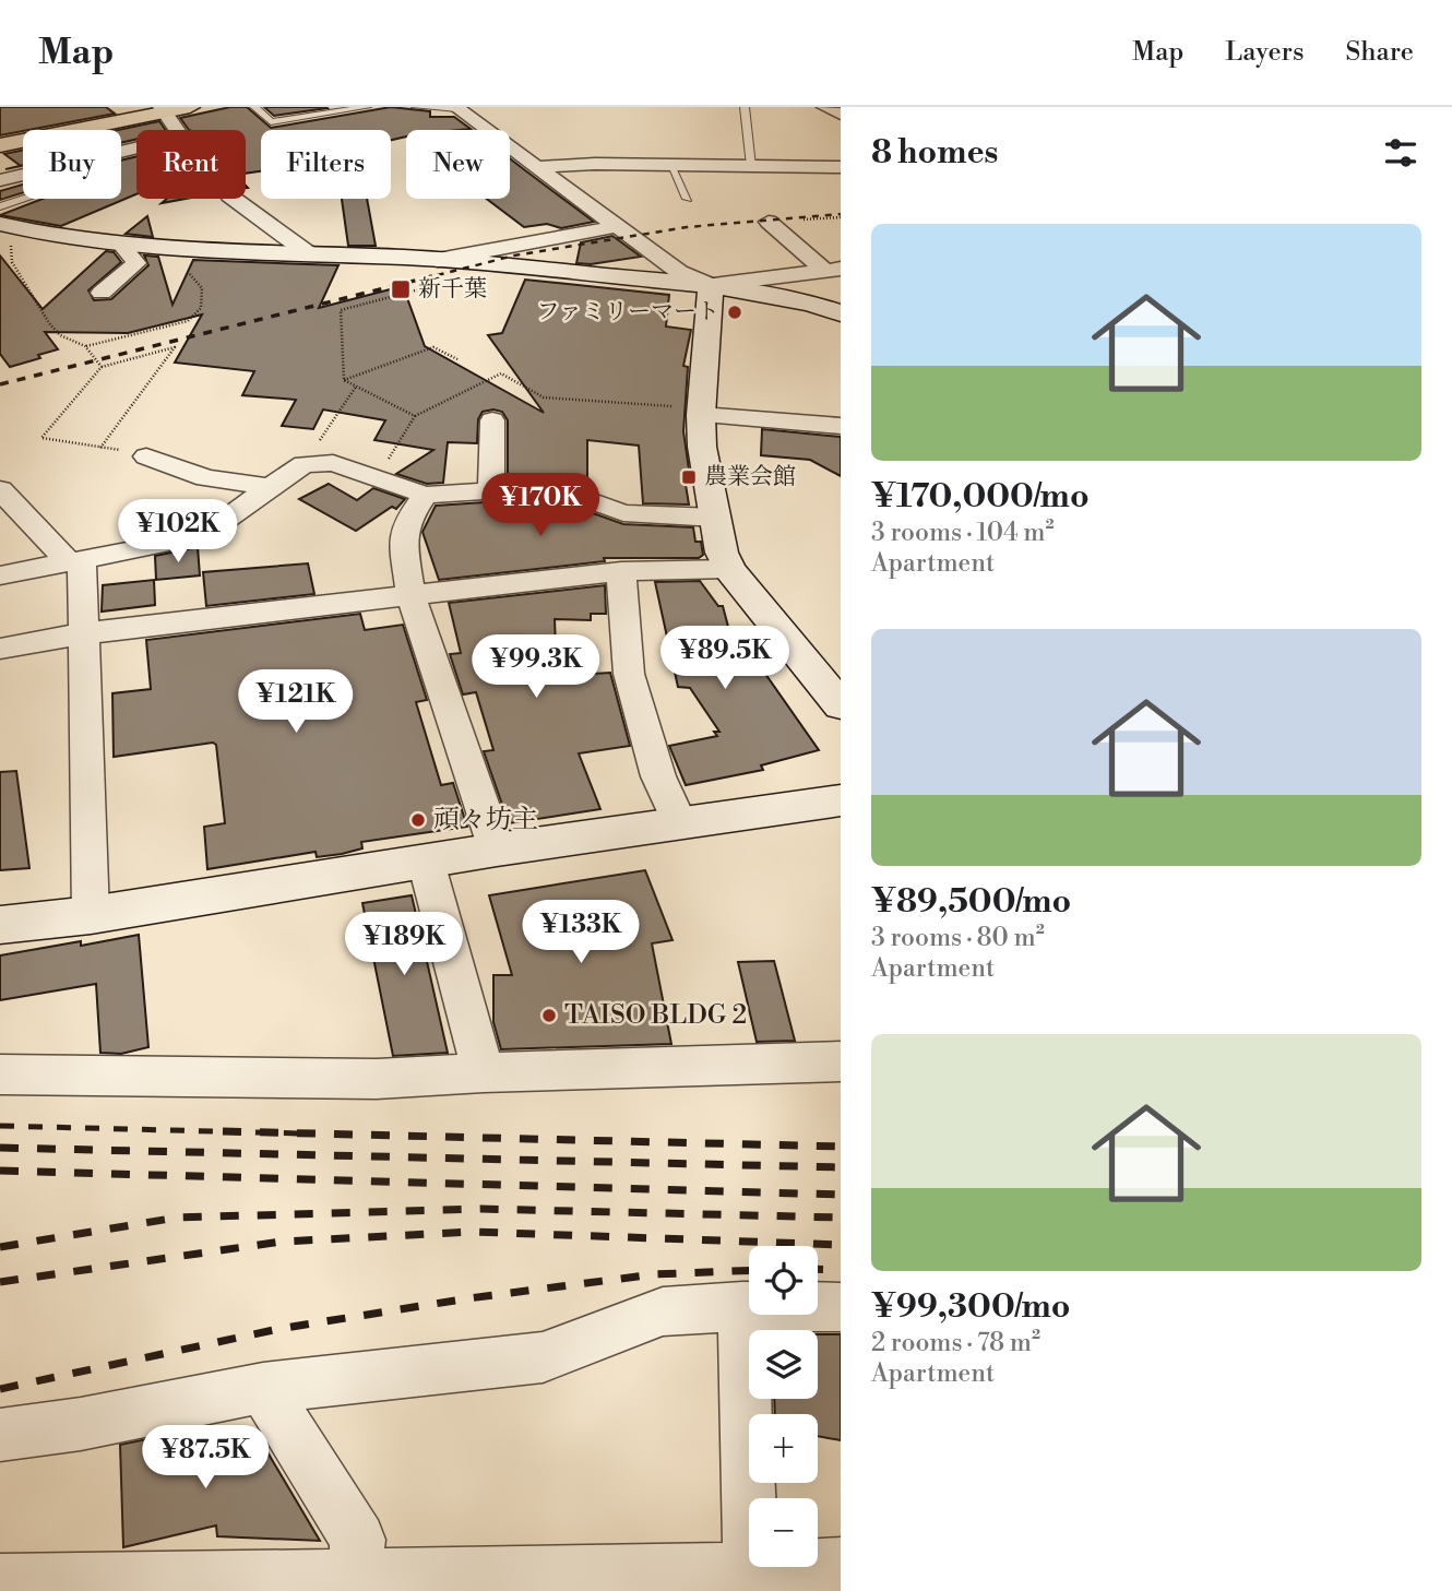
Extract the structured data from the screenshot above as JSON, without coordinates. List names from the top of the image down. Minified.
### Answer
{"places":{"transit":["新千葉","農業会館"],"other":["ファミリーマート","頑々坊主","TAISO BLDG 2"]},"page":{"header":"Map","nav":["Map","Layers","Share"],"heading":"8 homes","chip":["Buy","Rent","Filters","New"],"list":[{"name":"¥170,000/mo","note":"3 rooms · 104 m² · Apartment"},{"name":"¥89,500/mo","note":"3 rooms · 80 m² · Apartment"},{"name":"¥99,300/mo","note":"2 rooms · 78 m² · Apartment"}],"price":["¥170K","¥102K","¥89.5K","¥99.3K","¥121K","¥133K","¥189K","¥87.5K"],"map_buttons":["+","−"]}}
